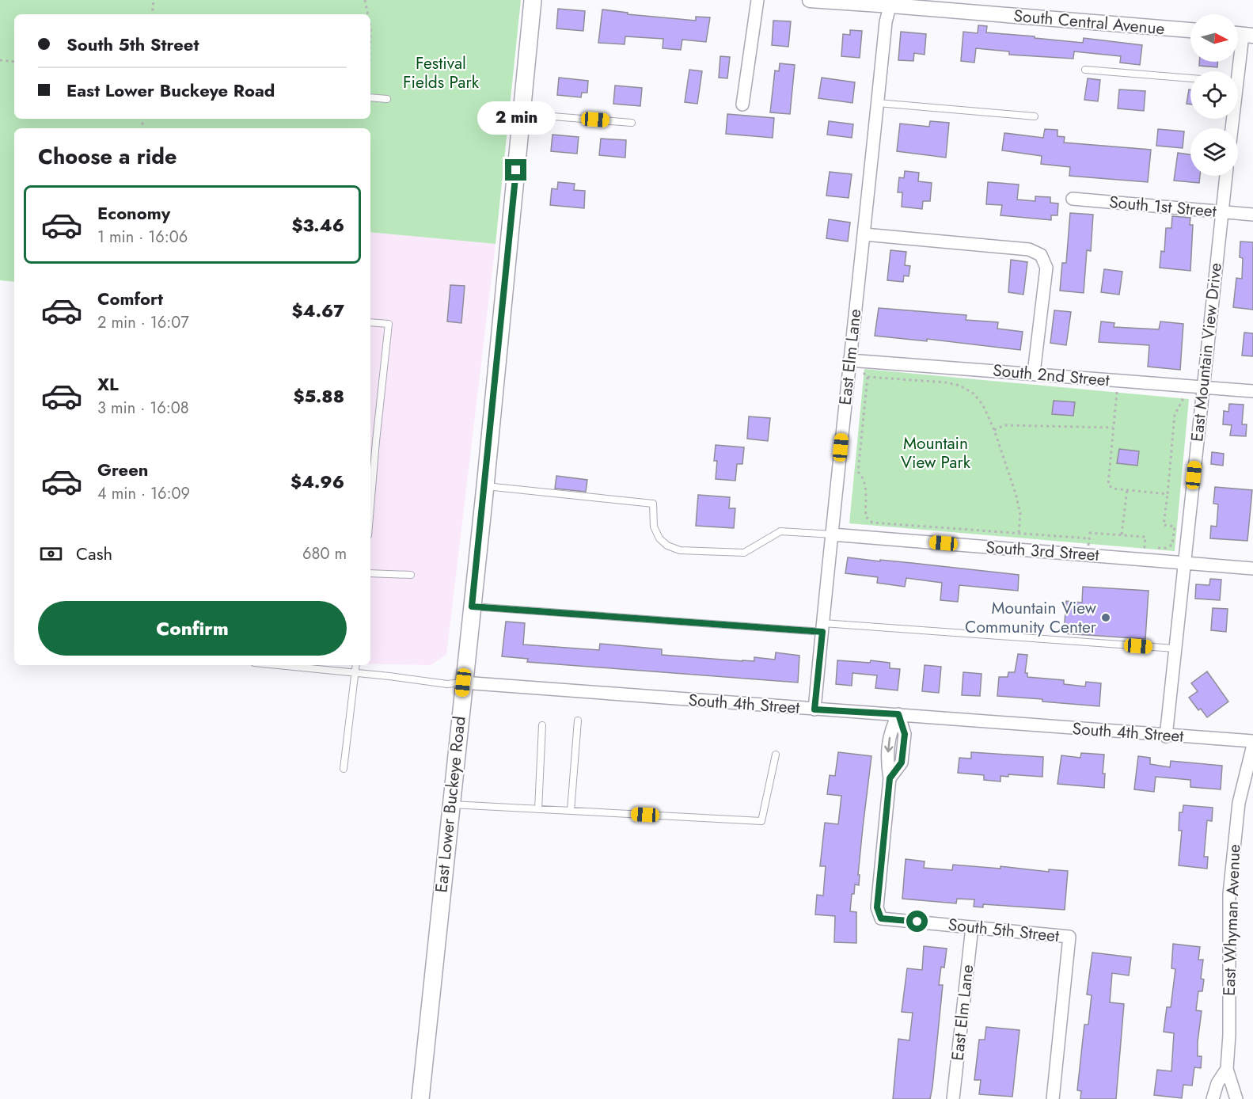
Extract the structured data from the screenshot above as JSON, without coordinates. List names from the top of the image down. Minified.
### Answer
{"streets":{"main road":["East Lower Buckeye Road"],"street":["South Central Avenue","South 1st Street","East Mountain View Drive","East Elm Lane","South 2nd Street","South 3rd Street","South 4th Street","East Whyman Avenue","South 5th Street"]},"crossings":[["South Central Avenue","East Elm Lane"],["South 1st Street","East Mountain View Drive"],["East Mountain View Drive","South 2nd Street"],["East Mountain View Drive","South 3rd Street"],["East Mountain View Drive","South 4th Street"],["East Elm Lane","South 2nd Street"],["East Elm Lane","South 3rd Street"],["East Elm Lane","South 4th Street"],["East Elm Lane","South 5th Street"],["South 4th Street","East Lower Buckeye Road"],["South 4th Street","East Whyman Avenue"],["South 4th Street","South 5th Street"]],"parks":["Festival Fields Park","Mountain View Park"],"places":["Mountain View Community Center"],"north":"right","page":{"banner":["South 5th Street","East Lower Buckeye Road"],"bubble":"2 min","heading":"Choose a ride","list":[{"name":"Economy","note":"1 min · 16:06","value":"$3.46"},{"name":"Comfort","note":"2 min · 16:07","value":"$4.67"},{"name":"XL","note":"3 min · 16:08","value":"$5.88"},{"name":"Green","note":"4 min · 16:09","value":"$4.96"}],"pay":["Cash","680 m"],"buttons":"Confirm"}}
